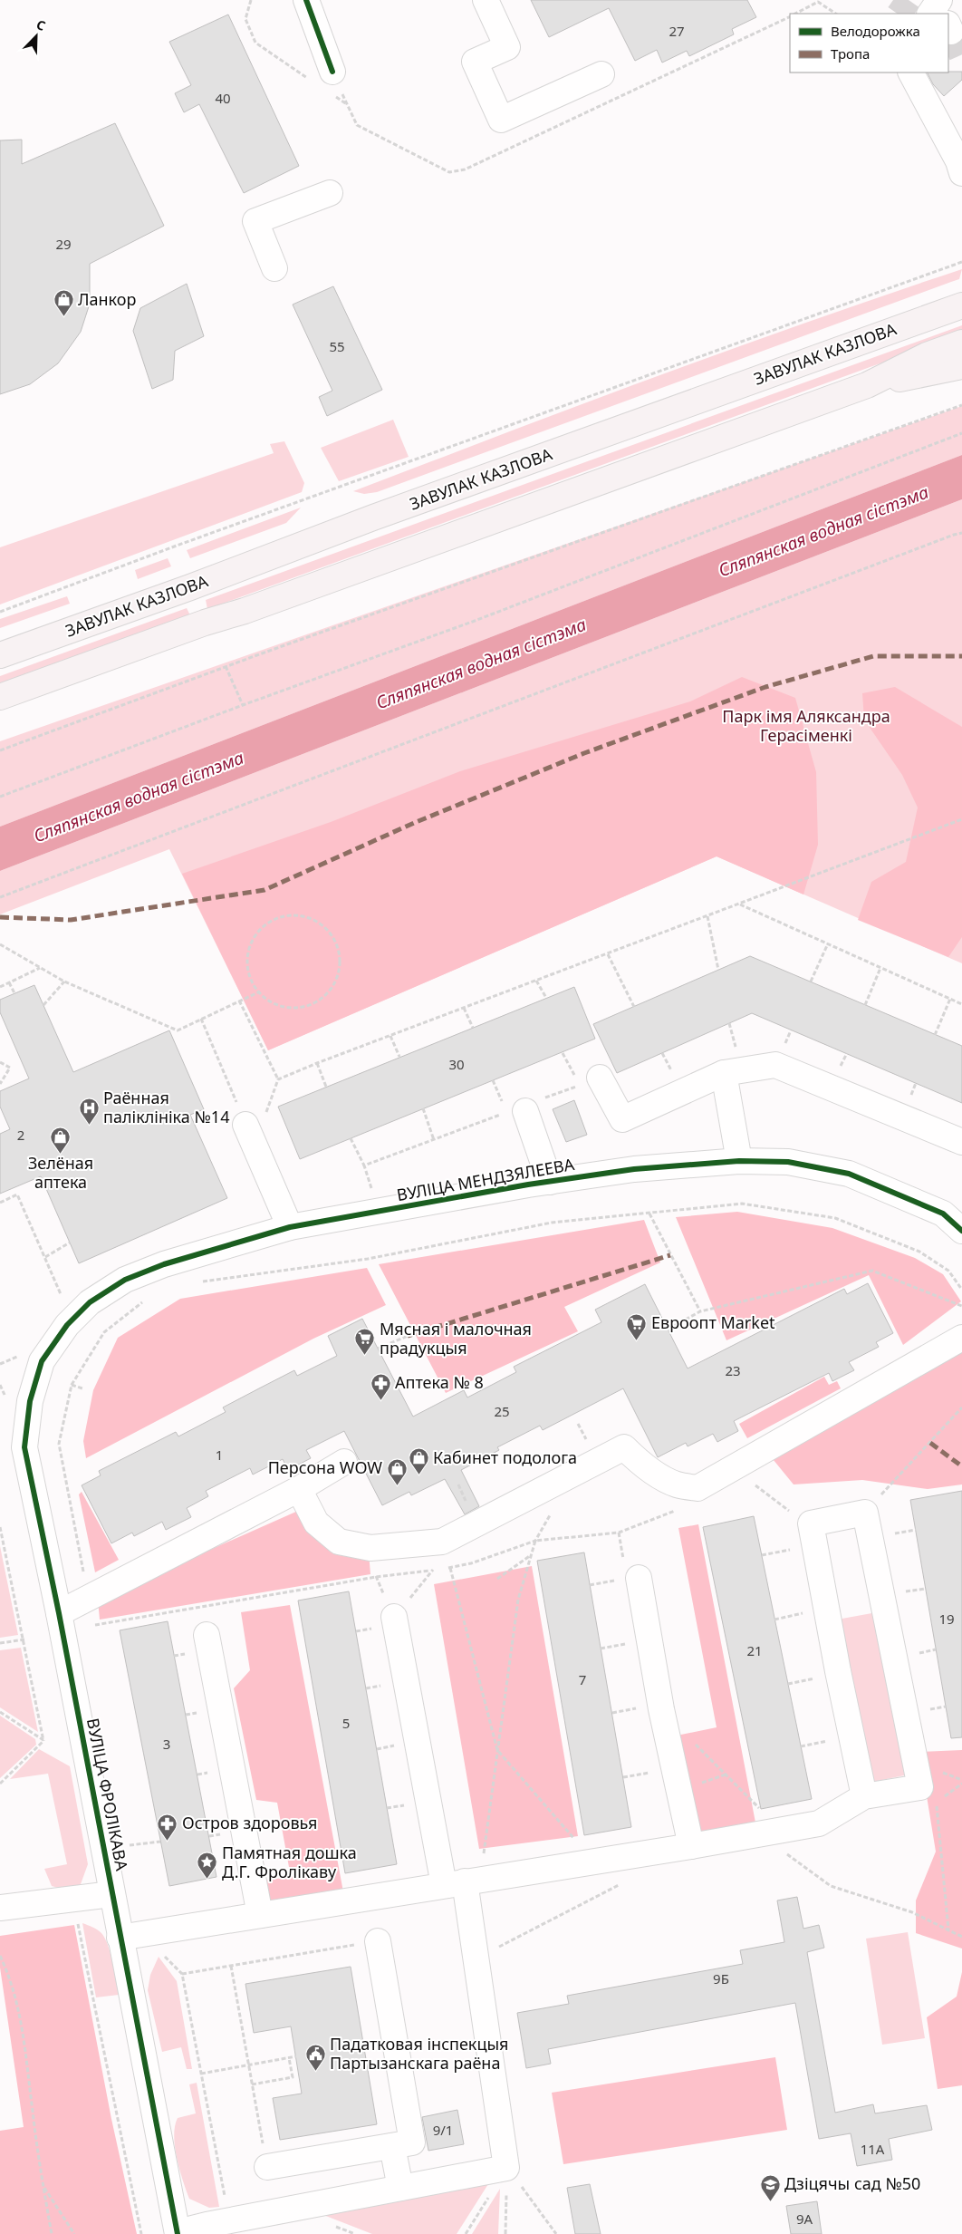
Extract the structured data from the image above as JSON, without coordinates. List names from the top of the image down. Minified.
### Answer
{"streets":{"main road":["ЗАВУЛАК КАЗЛОВА"],"street":["ВУЛІЦА МЕНДЗЯЛЕЕВА","ВУЛІЦА ФРОЛІКАВА"]},"crossings":[["ВУЛІЦА МЕНДЗЯЛЕЕВА","ВУЛІЦА ФРОЛІКАВА"]],"water":["Сляпянская водная сістэма"],"parks":["Парк імя Аляксандра Герасіменкі"],"places":{"shop":["Ланкор","Зелёная аптека","Кабинет подолога","Персона WOW"],"hospital":["Раённая паліклініка №14"],"supermarket":["Евроопт Market","Мясная і малочная прадукцыя"],"pharmacy":["Аптека № 8","Остров здоровья"],"place":["Памятная дошка Д.Г. Фролікаву"],"public building":["Падатковая інспекцыя Партызанскага раёна"],"school or university":["Дзіцячы сад №50"]},"house_numbers":["27","40","29","55","30","2","23","25","1","19","21","7","5","3","9Б","9/1","11А","9А"],"legend":["Велодорожка","Тропа"],"north":"top right"}
